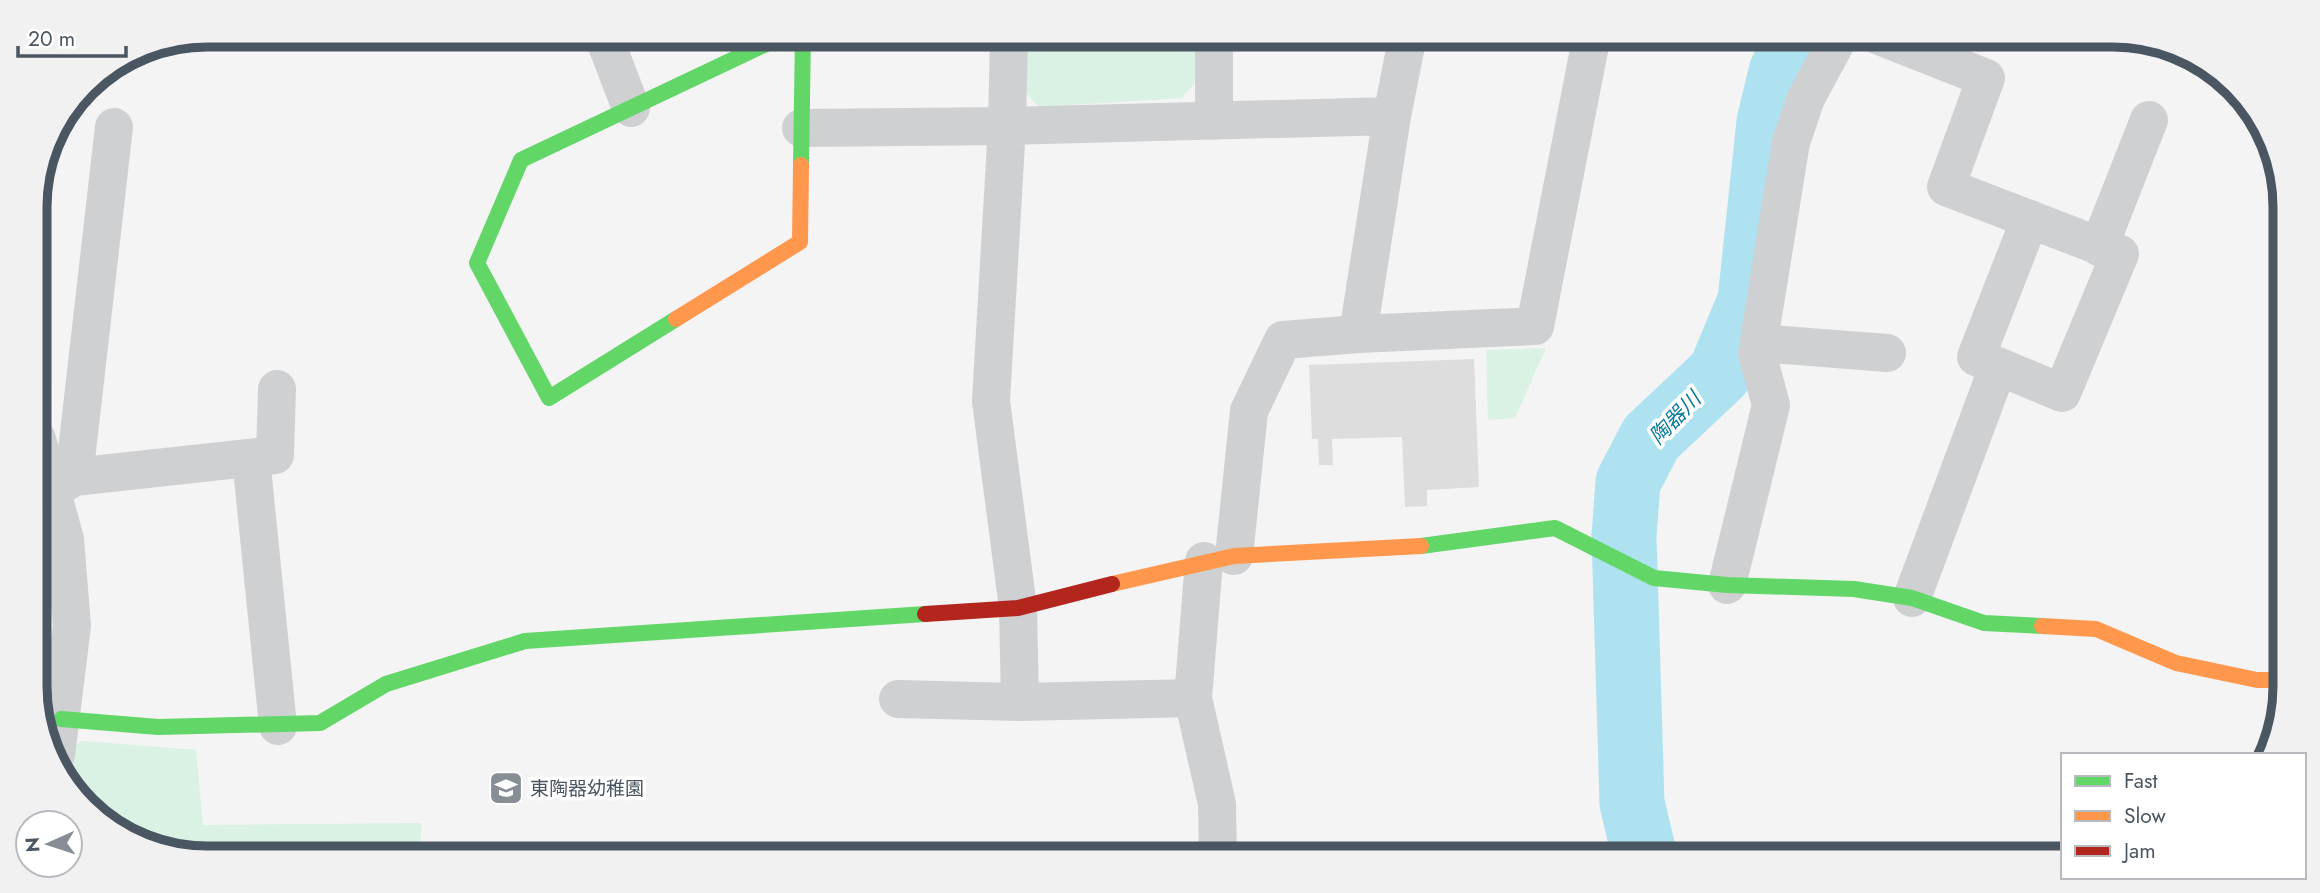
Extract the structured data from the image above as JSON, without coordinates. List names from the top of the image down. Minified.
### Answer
{"water":["陶器川"],"places":{"school or university":["東陶器幼稚園"]},"legend":["Fast","Slow","Jam"],"scale_bar":"20 m","north":"left"}
